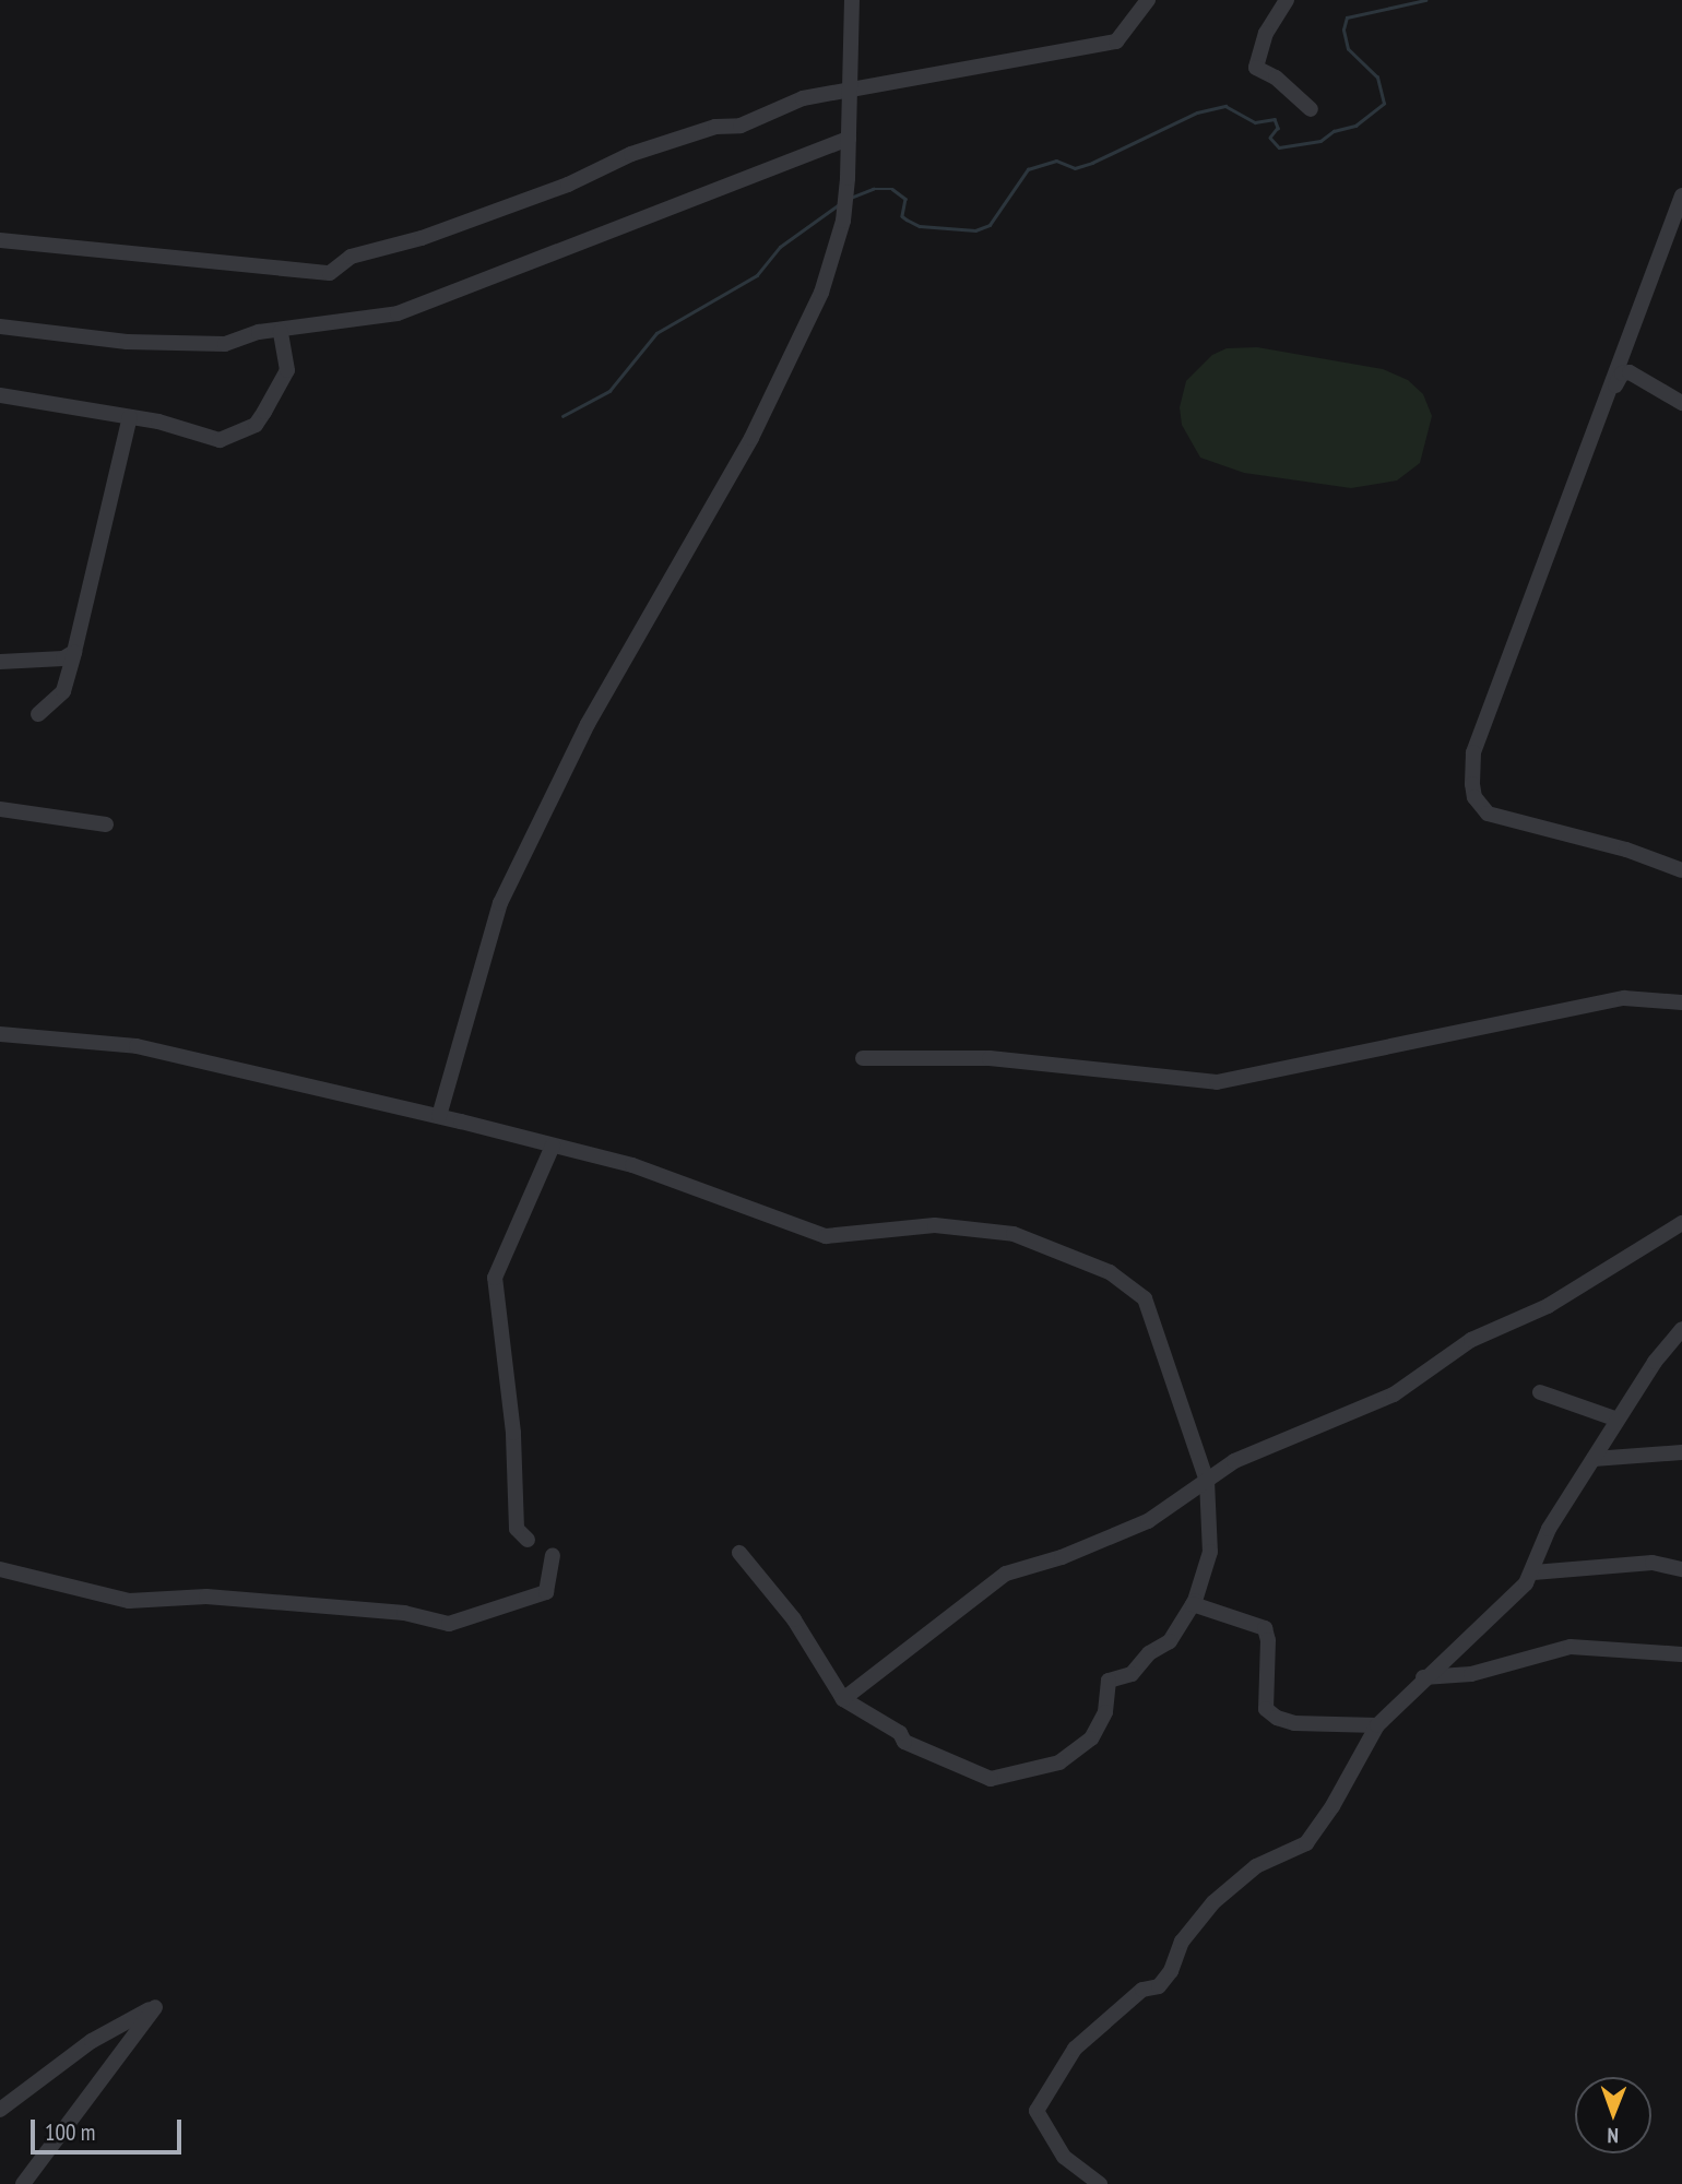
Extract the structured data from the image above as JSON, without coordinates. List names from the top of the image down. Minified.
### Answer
{"scale_bar":"100 m","north":"bottom"}
